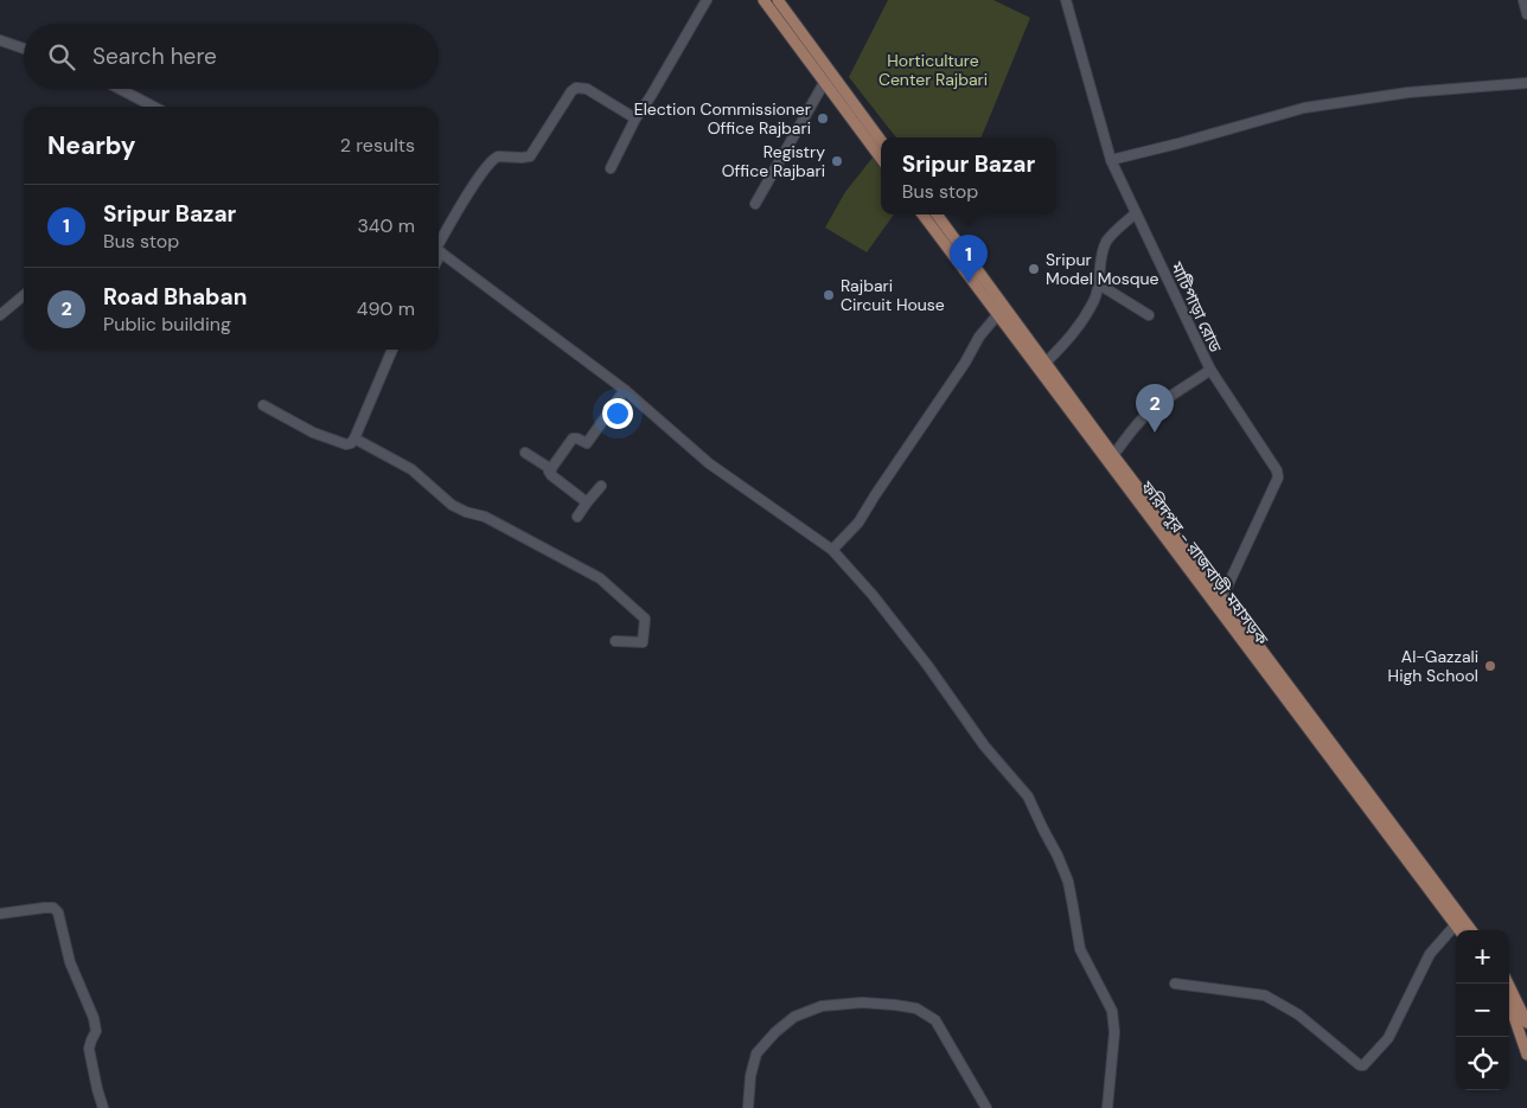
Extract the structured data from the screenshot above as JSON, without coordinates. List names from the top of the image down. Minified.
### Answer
{"streets":{"main road":["ফরিদপুর - রাজবাড়ী মহাসড়ক"],"street":["মাটিপাড়া রোড"]},"crossings":[["মাটিপাড়া রোড","ফরিদপুর - রাজবাড়ী মহাসড়ক"]],"parks":["Horticulture Center Rajbari"],"places":["Election Commissioner Office Rajbari","Registry Office Rajbari","Sripur Model Mosque","Rajbari Circuit House","Al-Gazzali High School"],"page":{"search":"Search here","heading":["Nearby","2 results"],"popup":["Sripur Bazar","Bus stop"],"list":[{"mark":"1","name":"Sripur Bazar","note":"Bus stop","value":"340 m"},{"mark":"2","name":"Road Bhaban","note":"Public building","value":"490 m"}],"pins":["1","2"],"map_buttons":["+","−"]}}
